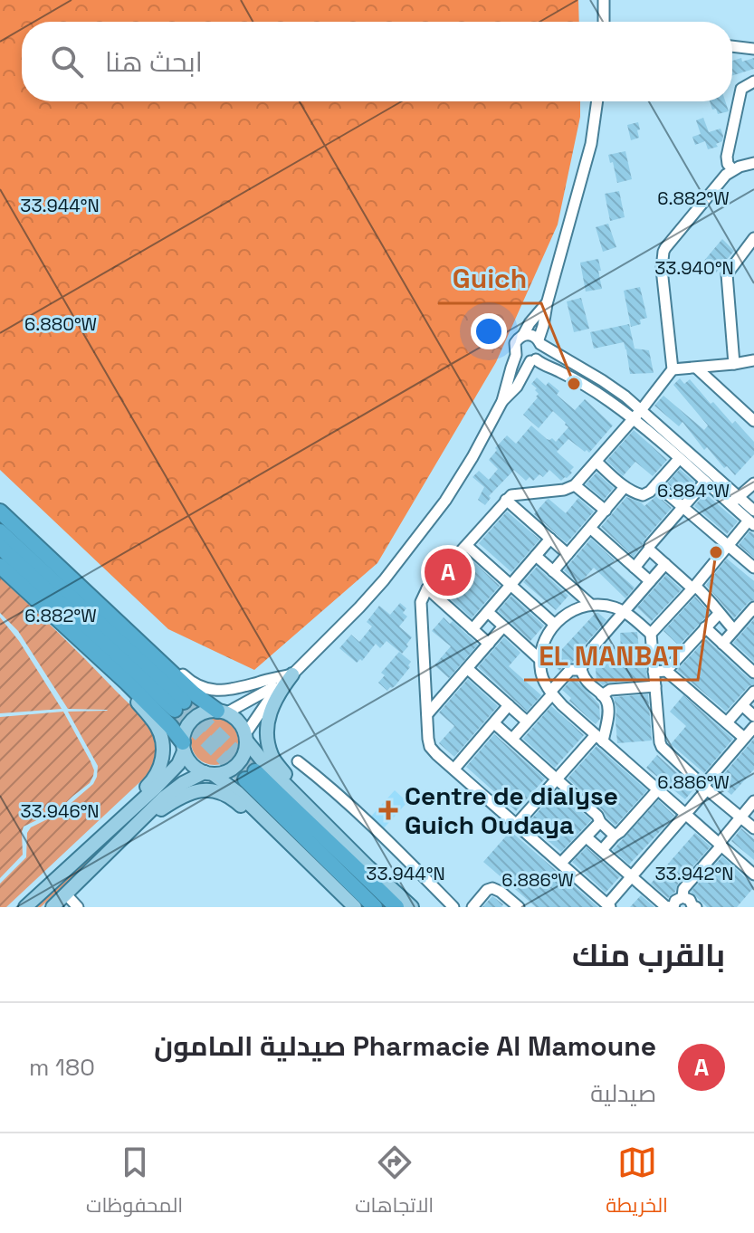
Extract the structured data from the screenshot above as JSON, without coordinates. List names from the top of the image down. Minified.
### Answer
{"places":{"other":["Guich","EL MANBAT"],"health":["Centre de dialyse Guich Oudaya"]},"page":{"search":"ابحث هنا","pins":"A","heading":"بالقرب منك","list":[{"mark":"A","name":"Pharmacie Al Mamoune صيدلية المامون","note":"صيدلية","value":"180 m"}],"nav":["الخريطة","الاتجاهات","المحفوظات"]},"coordinates":["6.882°W","33.944°N","33.940°N","6.880°W","6.884°W","6.886°W","33.946°N","33.942°N"]}
